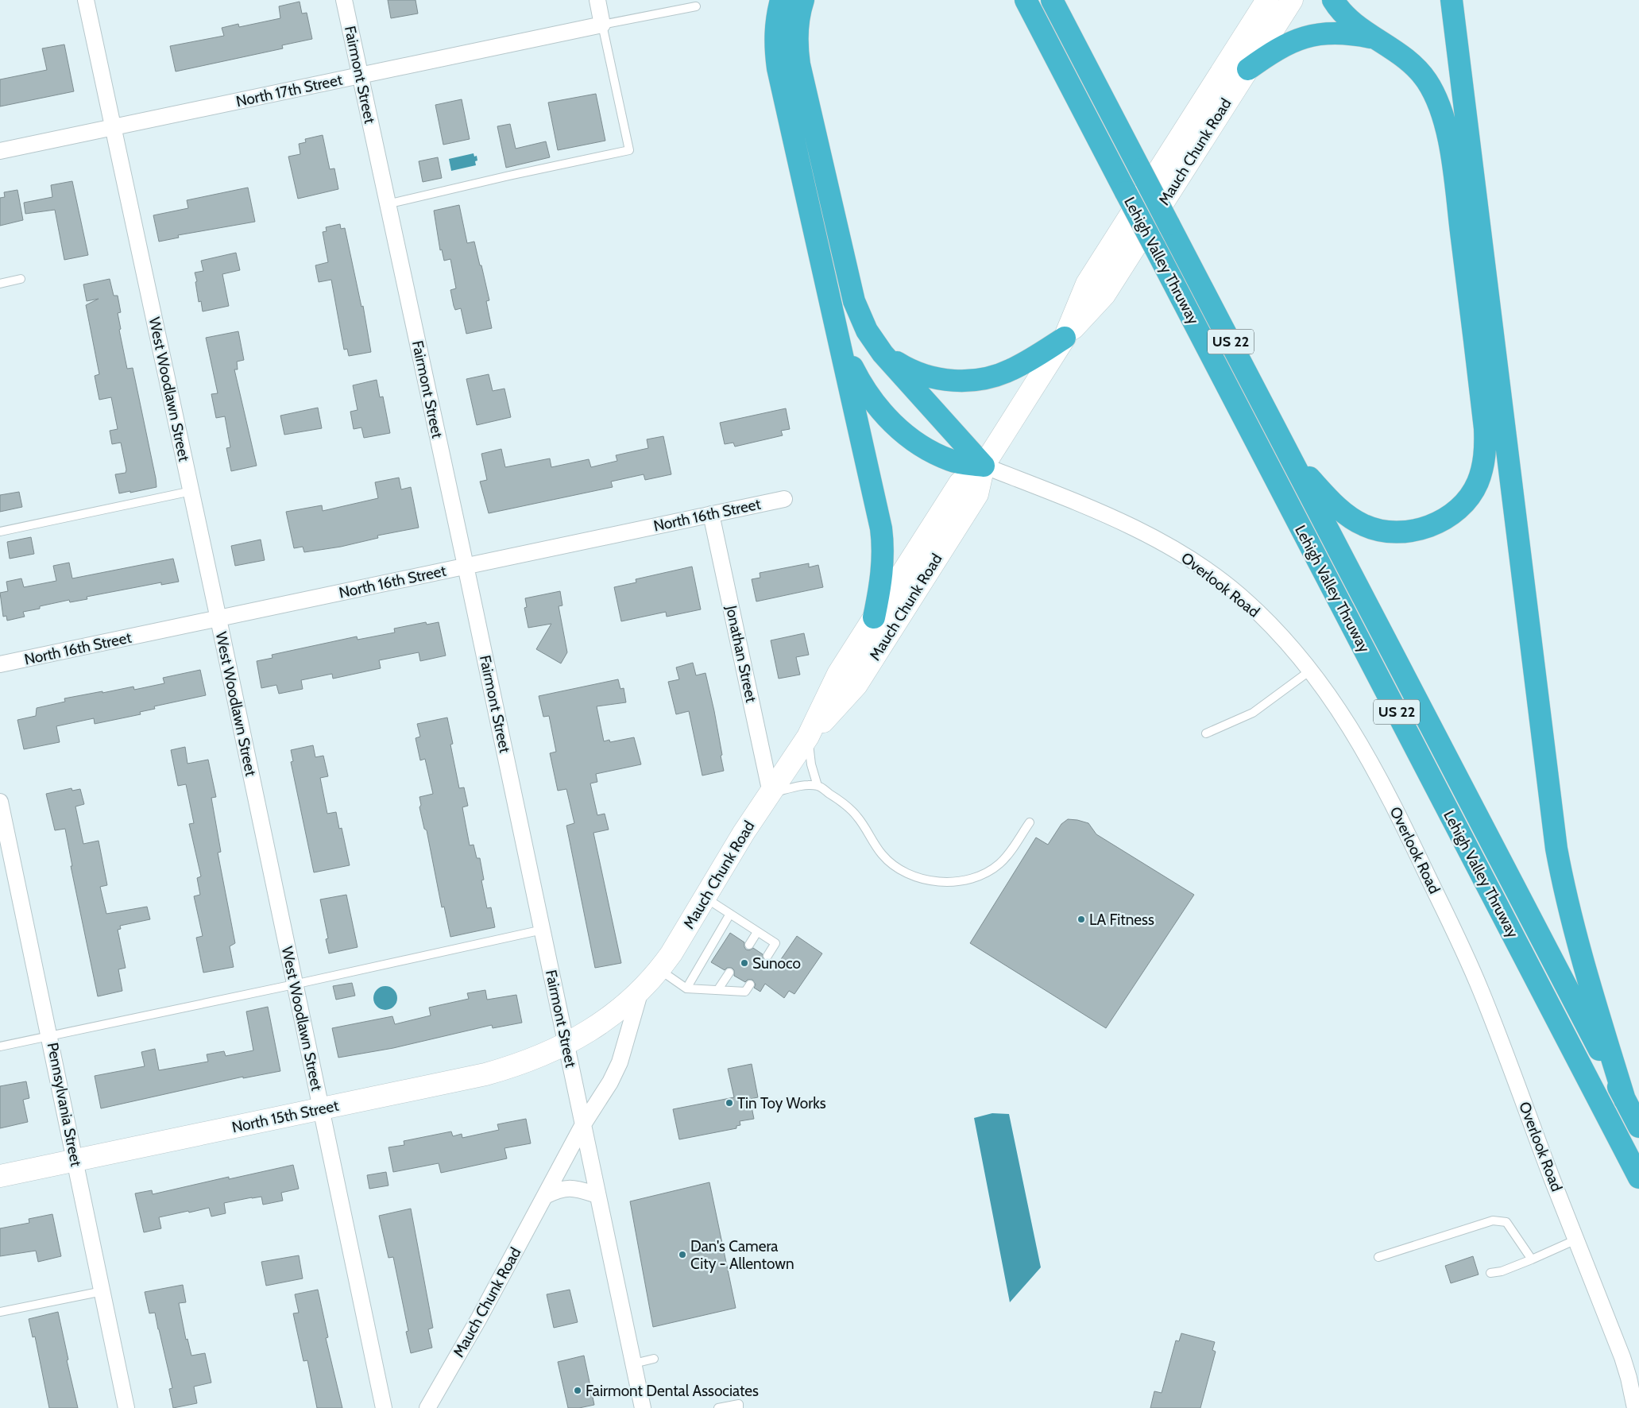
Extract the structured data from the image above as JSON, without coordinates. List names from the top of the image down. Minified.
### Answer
{"streets":{"highway":["Lehigh Valley Thruway","US 22"],"main road":["Mauch Chunk Road","North 15th Street"],"street":["Fairmont Street","North 17th Street","West Woodlawn Street","North 16th Street","Overlook Road","Jonathan Street","Pennsylvania Street"]},"crossings":[["Fairmont Street","North 17th Street"],["Fairmont Street","Mauch Chunk Road"],["Fairmont Street","North 16th Street"],["Fairmont Street","North 15th Street"],["North 17th Street","West Woodlawn Street"],["Mauch Chunk Road","Overlook Road"],["Mauch Chunk Road","Jonathan Street"],["Mauch Chunk Road","North 15th Street"],["West Woodlawn Street","North 16th Street"],["West Woodlawn Street","North 15th Street"],["North 16th Street","Jonathan Street"],["Pennsylvania Street","North 15th Street"]],"places":["LA Fitness","Sunoco","Tin Toy Works","Dan's Camera City - Allentown","Fairmont Dental Associates"]}
